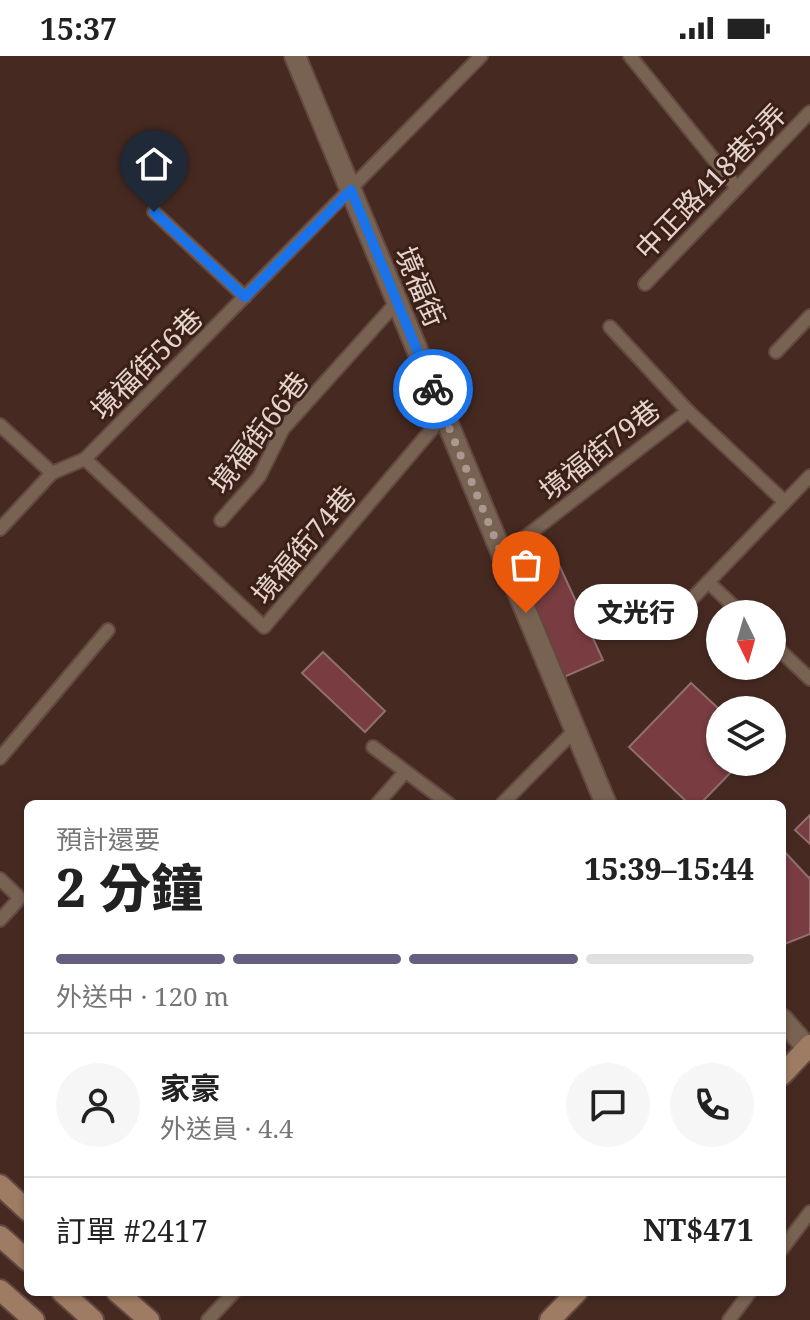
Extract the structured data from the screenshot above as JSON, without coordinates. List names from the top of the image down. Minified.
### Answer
{"streets":{"street":["境福街"],"lane":["中正路418巷5弄","境福街56巷","境福街66巷","境福街79巷","境福街74巷"]},"crossings":[["境福街","境福街56巷"],["境福街","境福街66巷"],["境福街","境福街79巷"],["境福街","境福街74巷"],["境福街56巷","境福街74巷"]],"places":["文光行"],"north":"bottom","page":{"status":"15:37","bubble":"文光行","heading":["2 分鐘","預計還要","15:39–15:44"],"panel":["家豪","外送員 · 4.4","訂單 #2417","NT$471"],"bar":"外送中 · 120 m"}}
